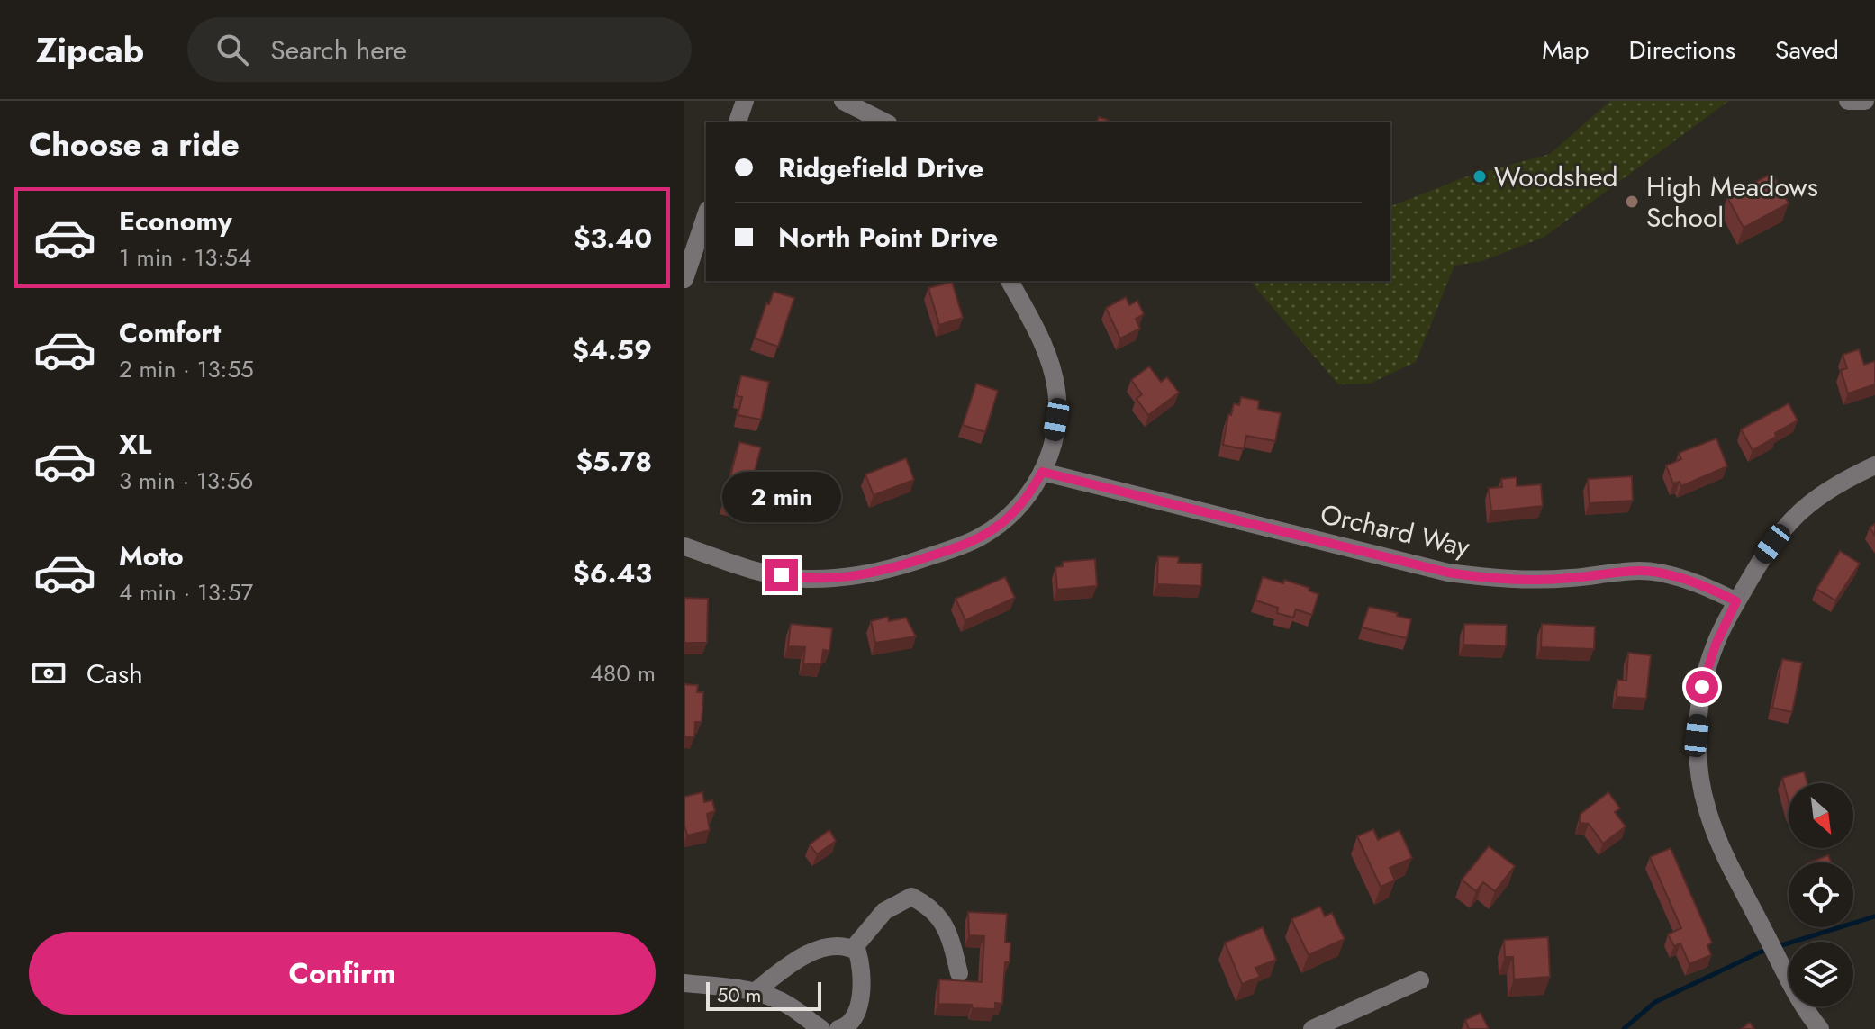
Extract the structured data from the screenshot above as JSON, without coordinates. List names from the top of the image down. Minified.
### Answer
{"streets":{"street":["Orchard Way"]},"places":["Woodshed","High Meadows School"],"scale_bar":"50 m","north":"bottom right","page":{"header":"Zipcab","search":"Search here","nav":["Map","Directions","Saved"],"heading":"Choose a ride","banner":["Ridgefield Drive","North Point Drive"],"list":[{"name":"Economy","note":"1 min · 13:54","value":"$3.40"},{"name":"Comfort","note":"2 min · 13:55","value":"$4.59"},{"name":"XL","note":"3 min · 13:56","value":"$5.78"},{"name":"Moto","note":"4 min · 13:57","value":"$6.43"}],"bubble":"2 min","pay":["Cash","480 m"],"buttons":"Confirm","scale":"50 m"}}
